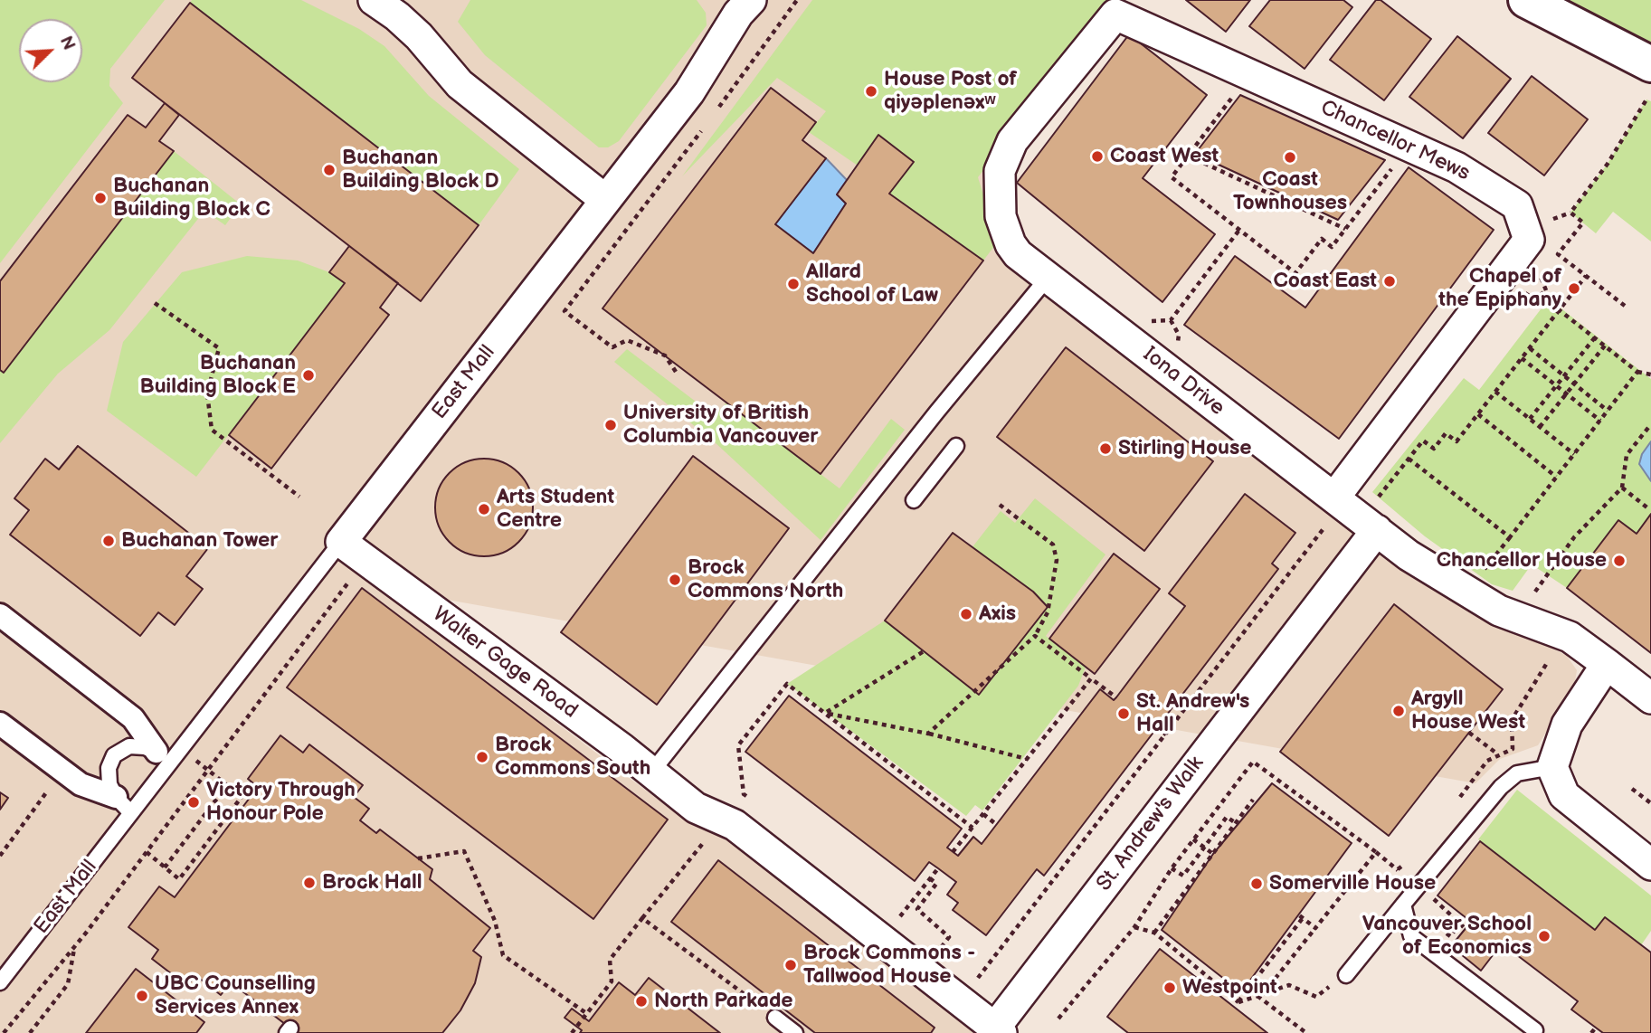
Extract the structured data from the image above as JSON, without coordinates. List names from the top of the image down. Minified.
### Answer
{"streets":{"street":["Chancellor Mews","Iona Drive","East Mall","Walter Gage Road","St. Andrew's Walk"]},"crossings":[["Chancellor Mews","Iona Drive"],["Iona Drive","St. Andrew's Walk"],["East Mall","Walter Gage Road"],["Walter Gage Road","St. Andrew's Walk"]],"places":["House Post of qiyǝplenǝxʷ","Coast West","Coast Townhouses","Buchanan Building Block D","Buchanan Building Block C","Coast East","Allard School of Law","Chapel of the Epiphany","Buchanan Building Block E","University of British Columbia Vancouver","Stirling House","Arts Student Centre","Buchanan Tower","Chancellor House","Brock Commons North","Axis","Argyll House West","St. Andrew's Hall","Brock Commons South","Victory Through Honour Pole","Brock Hall","Somerville House","Vancouver School of Economics","Brock Commons - Tallwood House","Westpoint","UBC Counselling Services Annex","North Parkade"],"north":"top right"}
